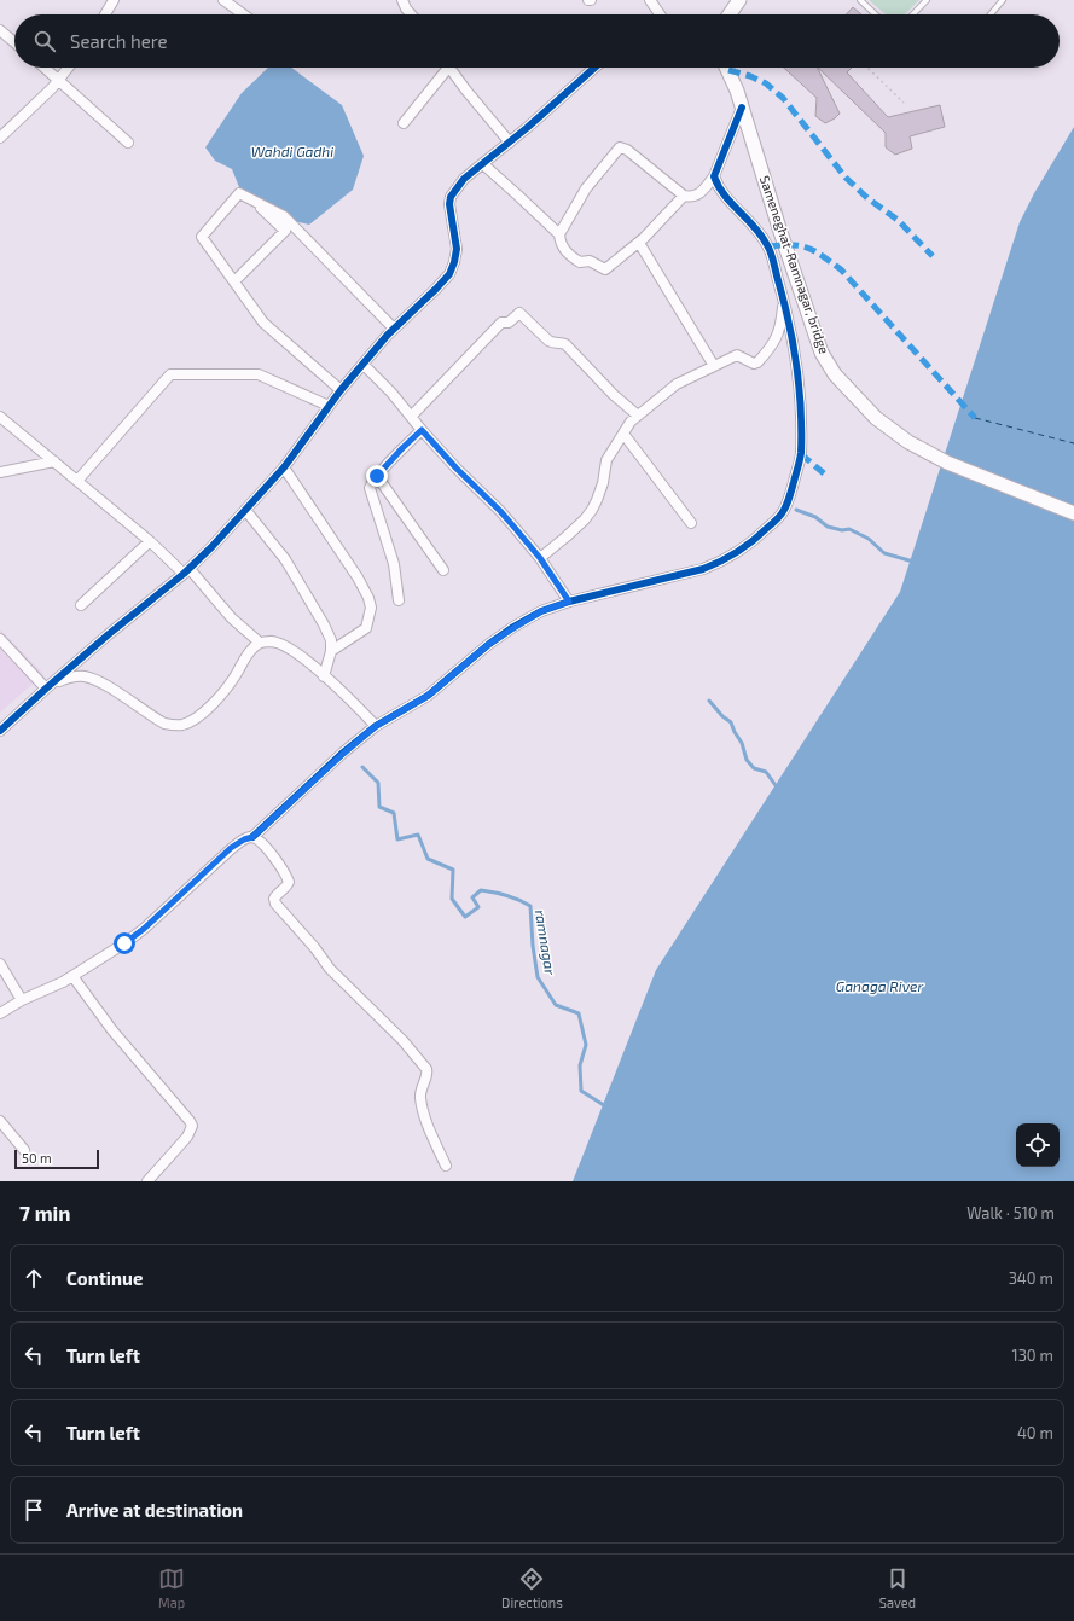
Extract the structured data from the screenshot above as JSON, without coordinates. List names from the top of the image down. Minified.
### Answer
{"streets":{"main road":["Sameneghat-Ramnagar, bridge"]},"water":["Wahdi Gadhi","ramnagar","Ganaga River"],"scale_bar":"50 m","page":{"search":"Search here","scale":"50 m","heading":["7 min","Walk · 510 m"],"list":[["Continue","340 m"],["Turn left","130 m"],["Turn left","40 m"],"Arrive at destination"],"nav":["Map","Directions","Saved"]}}
